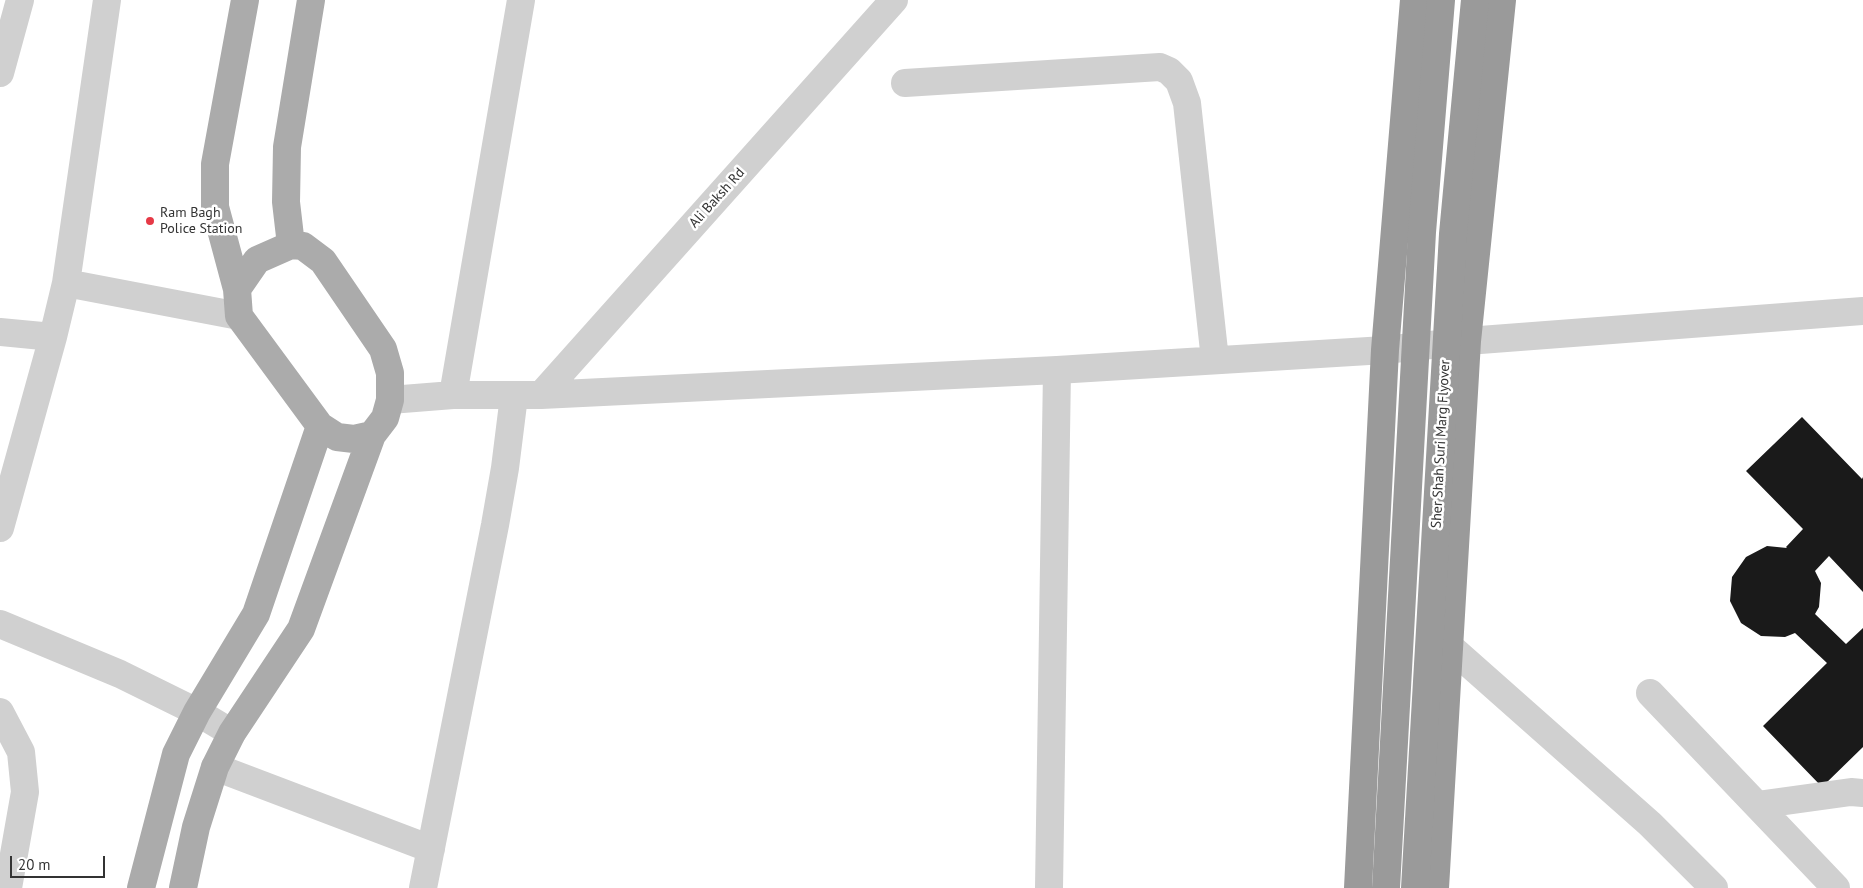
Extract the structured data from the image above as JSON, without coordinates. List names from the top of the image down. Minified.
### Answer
{"streets":{"highway":["Sher Shah Suri Marg Flyover"],"street":["Ali Baksh Rd"]},"places":["Ram Bagh Police Station"],"scale_bar":"20 m"}
